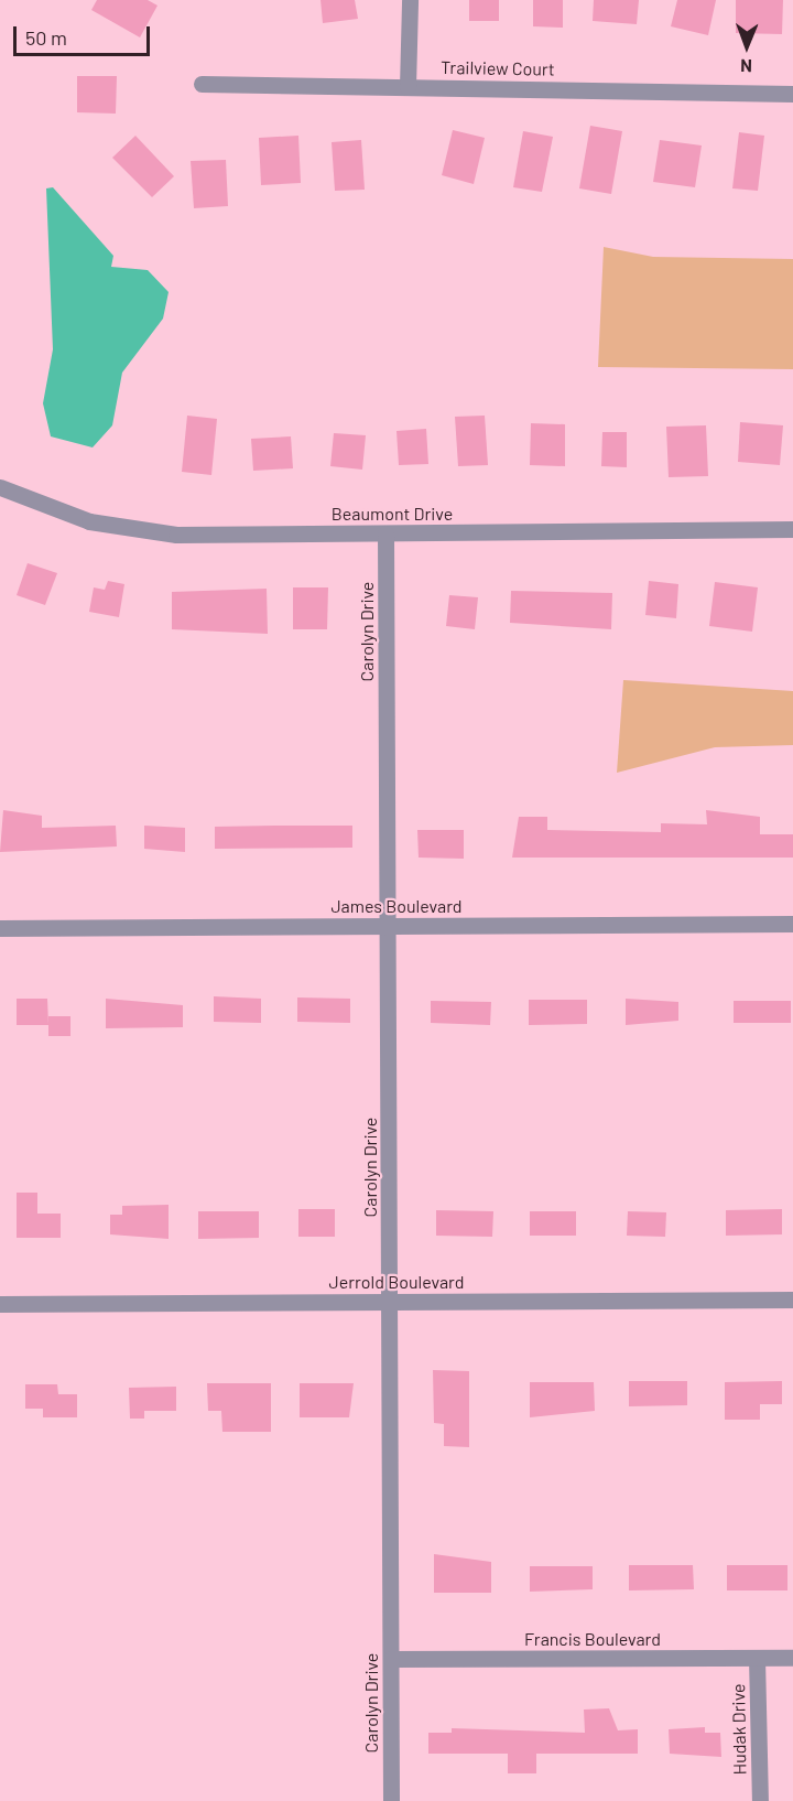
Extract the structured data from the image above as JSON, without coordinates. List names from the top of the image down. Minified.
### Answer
{"streets":{"street":["Trailview Court","Beaumont Drive","Carolyn Drive","James Boulevard","Jerrold Boulevard","Francis Boulevard","Hudak Drive"]},"crossings":[["Beaumont Drive","Carolyn Drive"],["Carolyn Drive","James Boulevard"],["Carolyn Drive","Jerrold Boulevard"],["Carolyn Drive","Francis Boulevard"],["Francis Boulevard","Hudak Drive"]],"scale_bar":"50 m","north":"bottom"}
